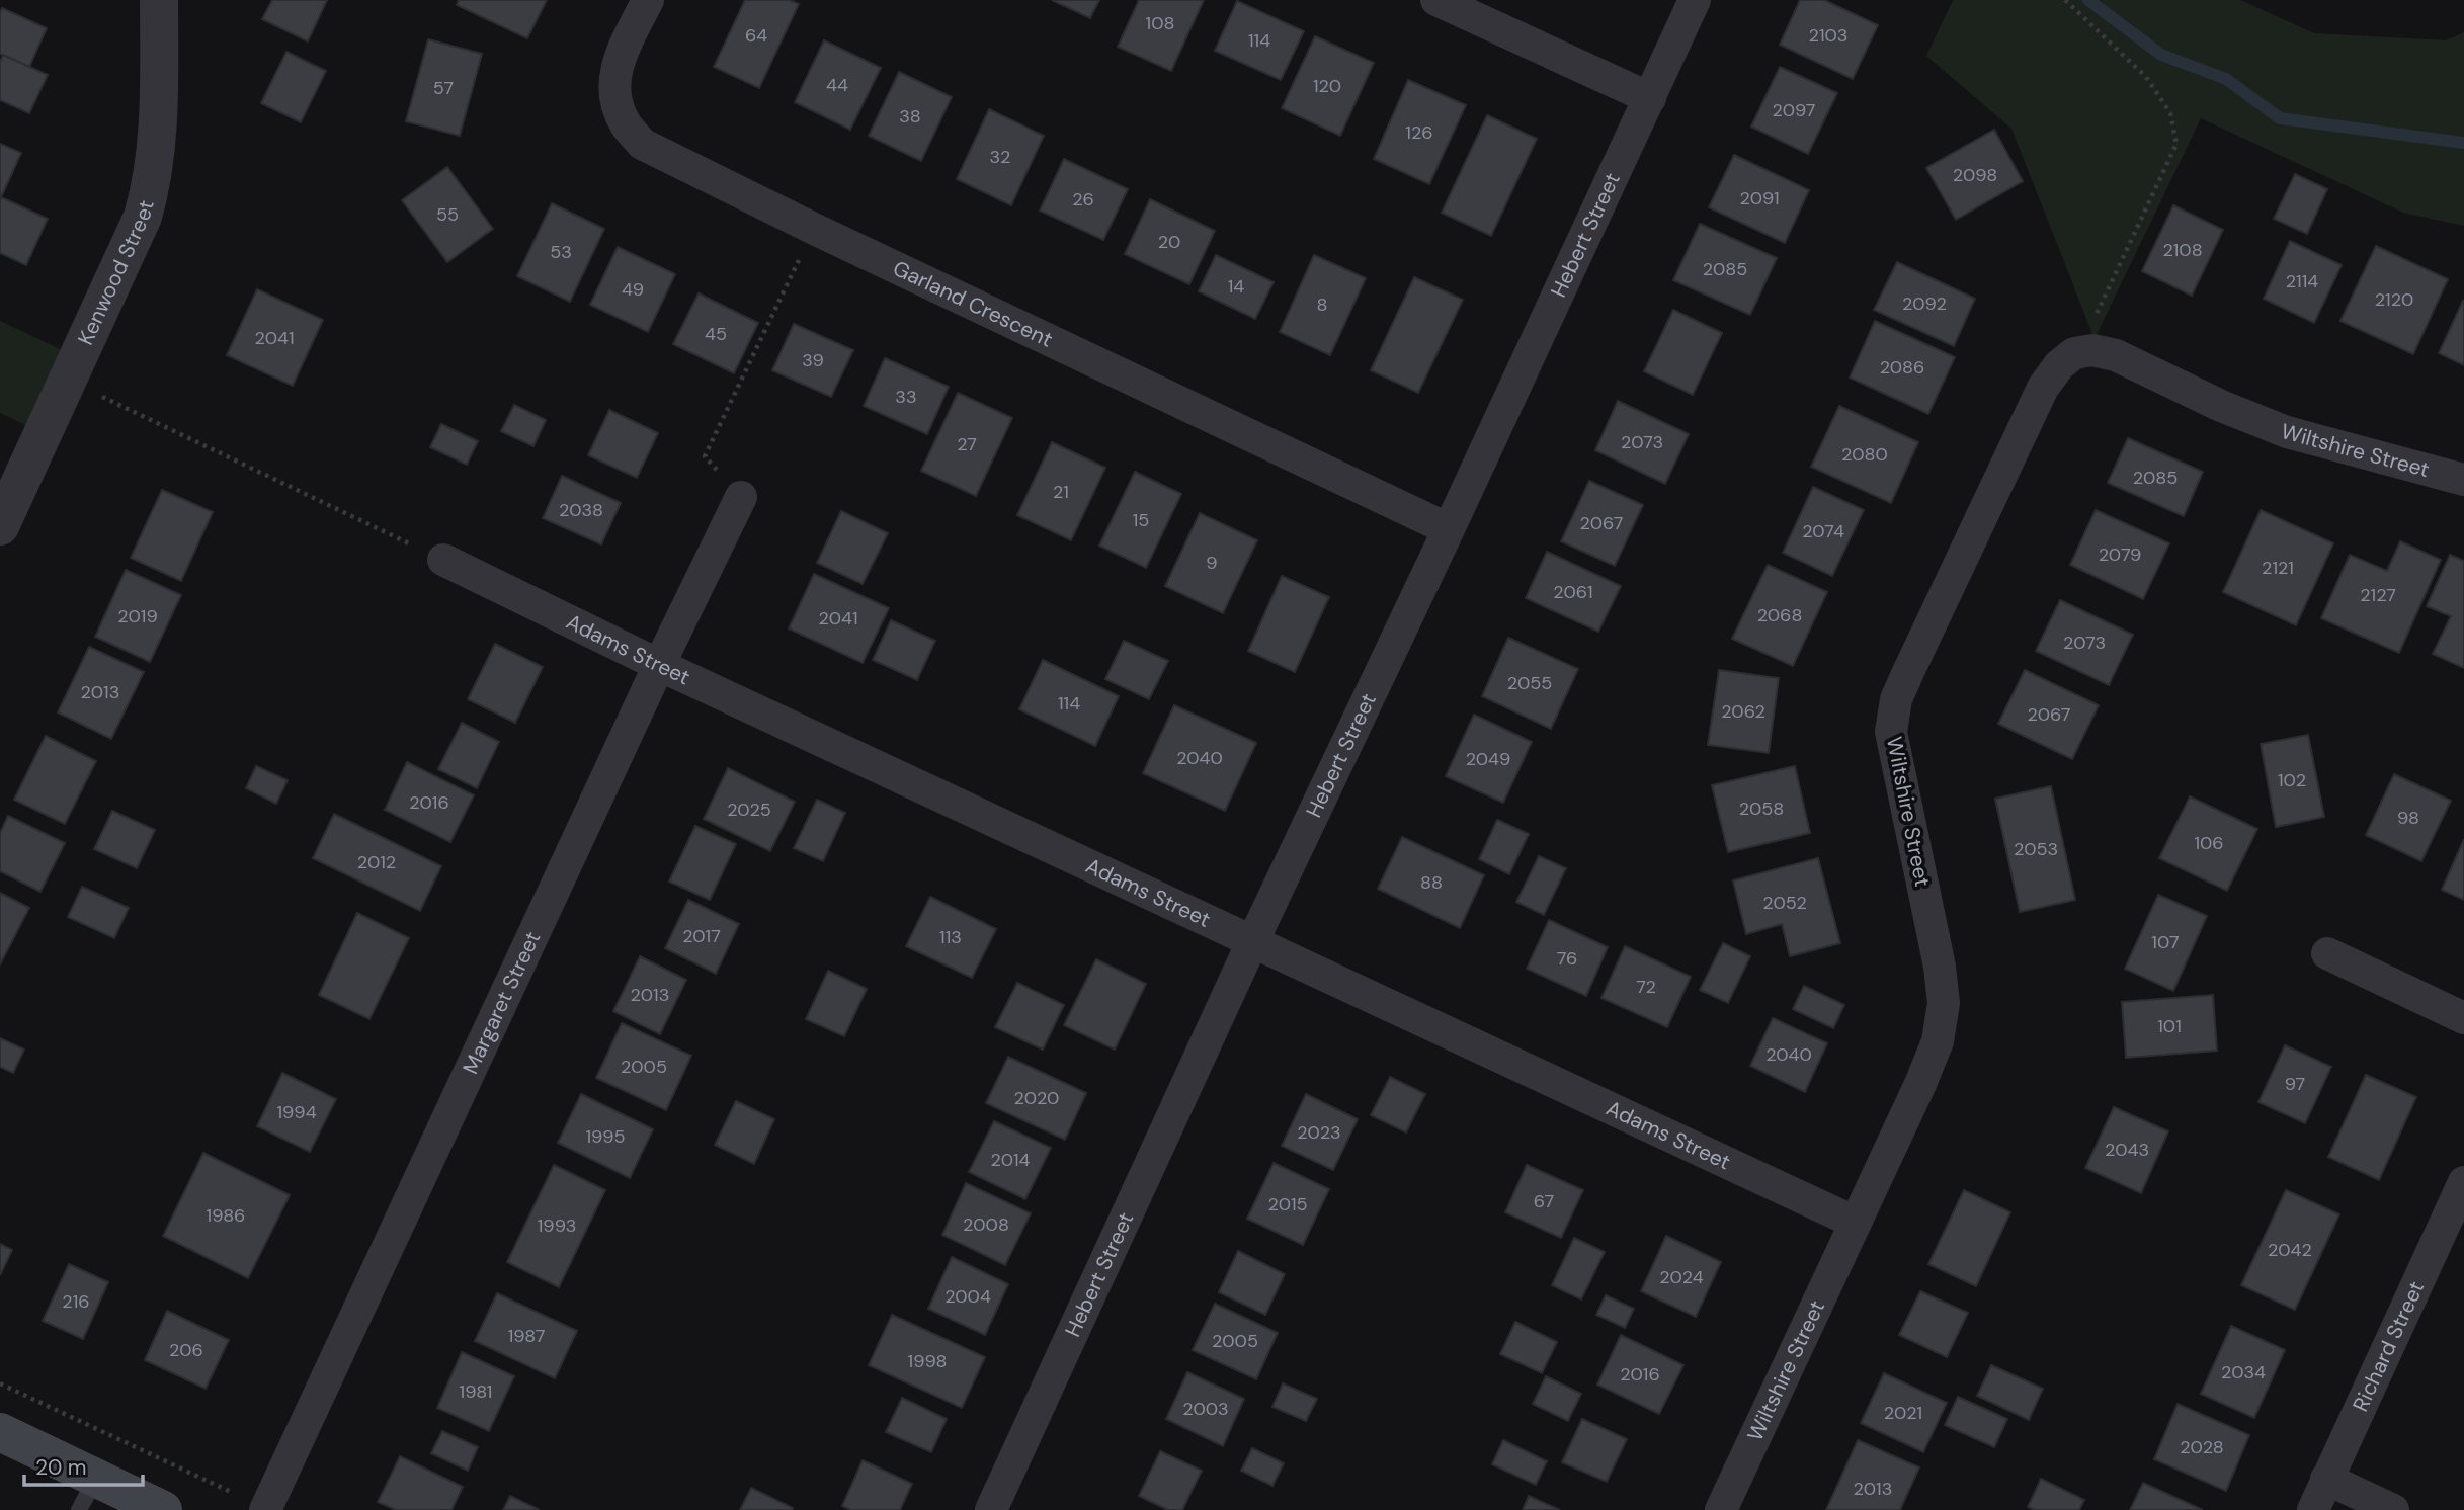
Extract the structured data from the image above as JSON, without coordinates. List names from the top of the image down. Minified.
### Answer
{"streets":{"street":["Hebert Street","Kenwood Street","Garland Crescent","Wiltshire Street","Adams Street","Margaret Street","Richard Street"]},"crossings":[["Hebert Street","Garland Crescent"],["Hebert Street","Adams Street"],["Wiltshire Street","Adams Street"],["Adams Street","Margaret Street"]],"house_numbers":["108","64","2103","114","44","120","57","2097","38","126","32","2098","2091","26","55","20","2108","53","2085","2114","14","49","2120","2092","8","45","2041","39","2086","33","2073","27","2080","2085","21","2038","15","2067","2074","2079","9","2121","2061","2127","2068","2019","2041","2073","2055","2013","114","2062","2067","2040","2049","102","2016","2058","2025","98","106","2053","2012","88","2052","2017","113","107","76","72","2013","101","2040","2005","97","2020","1994","2023","1995","2043","2014","67","2015","1986","2008","1993","2042","2024","2004","216","1987","2005","206","1998","2034","2016","1981","2003","2021","2028","2013"],"scale_bar":"20 m"}
